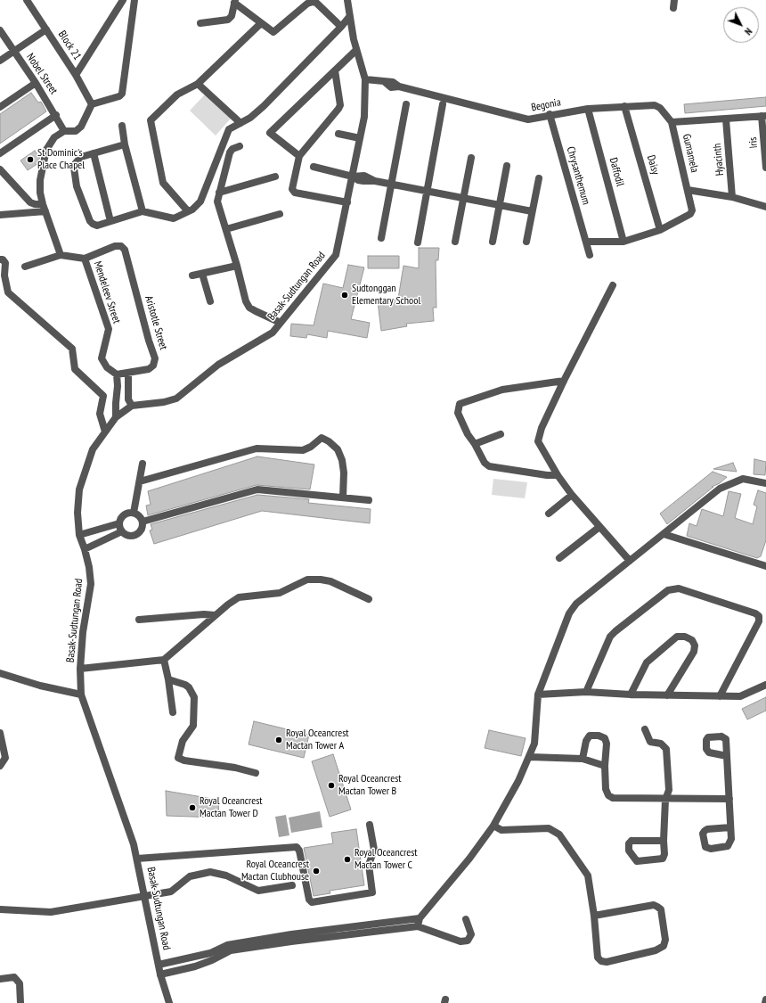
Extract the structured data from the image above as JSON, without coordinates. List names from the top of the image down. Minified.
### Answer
{"streets":{"street":["Block 21","Nobel Street","Begonia","Iris","Gumamela","Hyacinth","Daisy","Daffodil","Chrysanthemum","Basak-Sudtungan Road","Mendeleev Street","Aristotle Street"]},"crossings":[["Begonia","Gumamela"],["Begonia","Daisy"],["Begonia","Daffodil"],["Begonia","Chrysanthemum"],["Begonia","Basak-Sudtungan Road"],["Mendeleev Street","Aristotle Street"]],"places":["St Dominic's Place Chapel","Sudtonggan Elementary School","Royal Oceancrest Mactan Tower A","Royal Oceancrest Mactan Tower B","Royal Oceancrest Mactan Tower D","Royal Oceancrest Mactan Tower C","Royal Oceancrest Mactan Clubhouse"],"north":"bottom right"}
